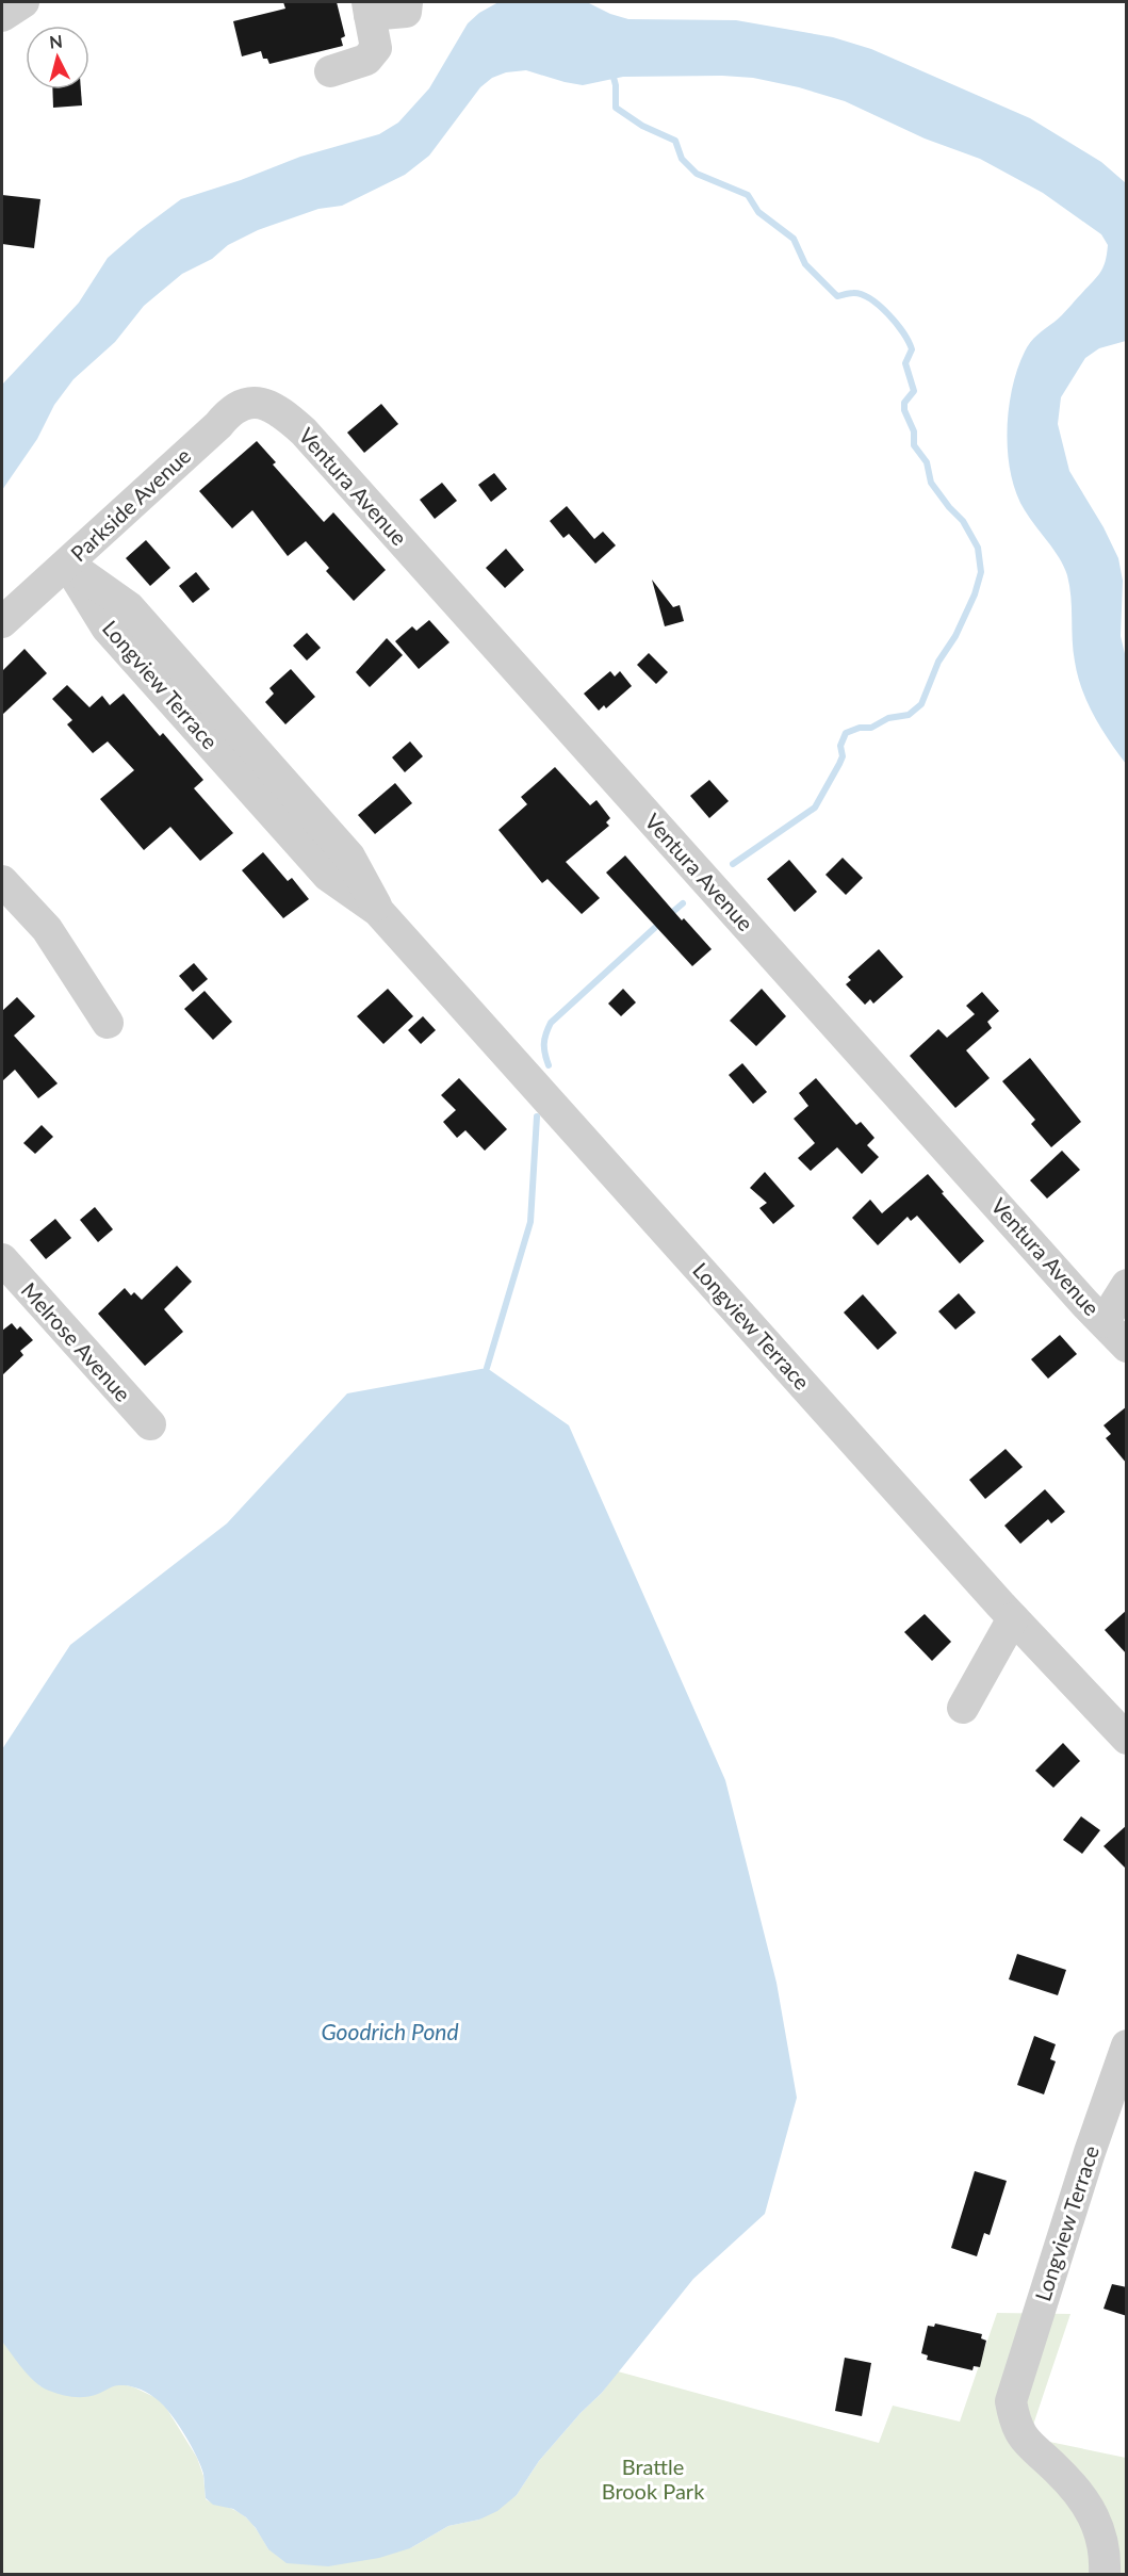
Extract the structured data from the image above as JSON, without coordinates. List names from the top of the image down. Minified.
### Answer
{"streets":{"street":["Ventura Avenue","Parkside Avenue","Longview Terrace","Melrose Avenue"]},"crossings":[["Ventura Avenue","Parkside Avenue"],["Parkside Avenue","Longview Terrace"]],"water":["Goodrich Pond"],"parks":["Brattle Brook Park"],"north":"top"}
